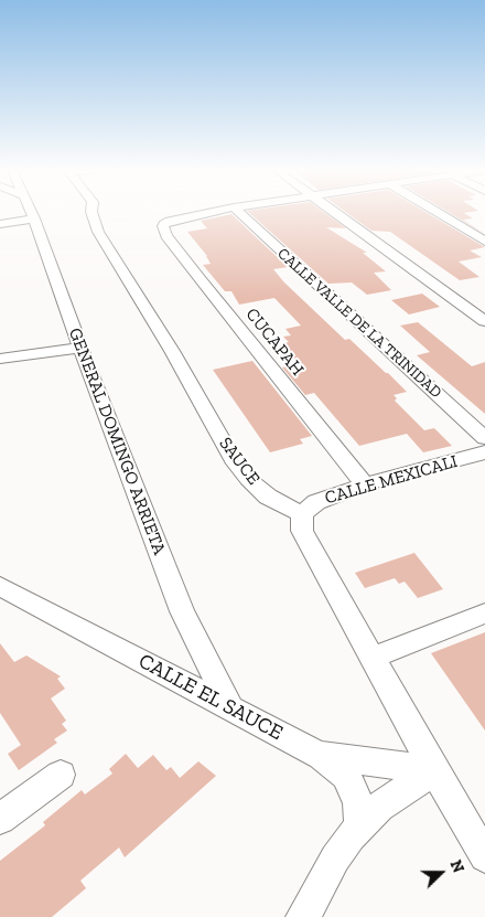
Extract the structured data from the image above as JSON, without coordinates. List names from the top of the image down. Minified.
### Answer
{"streets":{"street":["CALLE VALLE DE LA TRINIDAD","CUCAPAH","GENERAL DOMINGO ARRIETA","SAUCE","CALLE MEXICALI","CALLE EL SAUCE"]},"crossings":[["CUCAPAH","CALLE MEXICALI"],["GENERAL DOMINGO ARRIETA","CALLE EL SAUCE"],["SAUCE","CALLE MEXICALI"]],"north":"right"}
